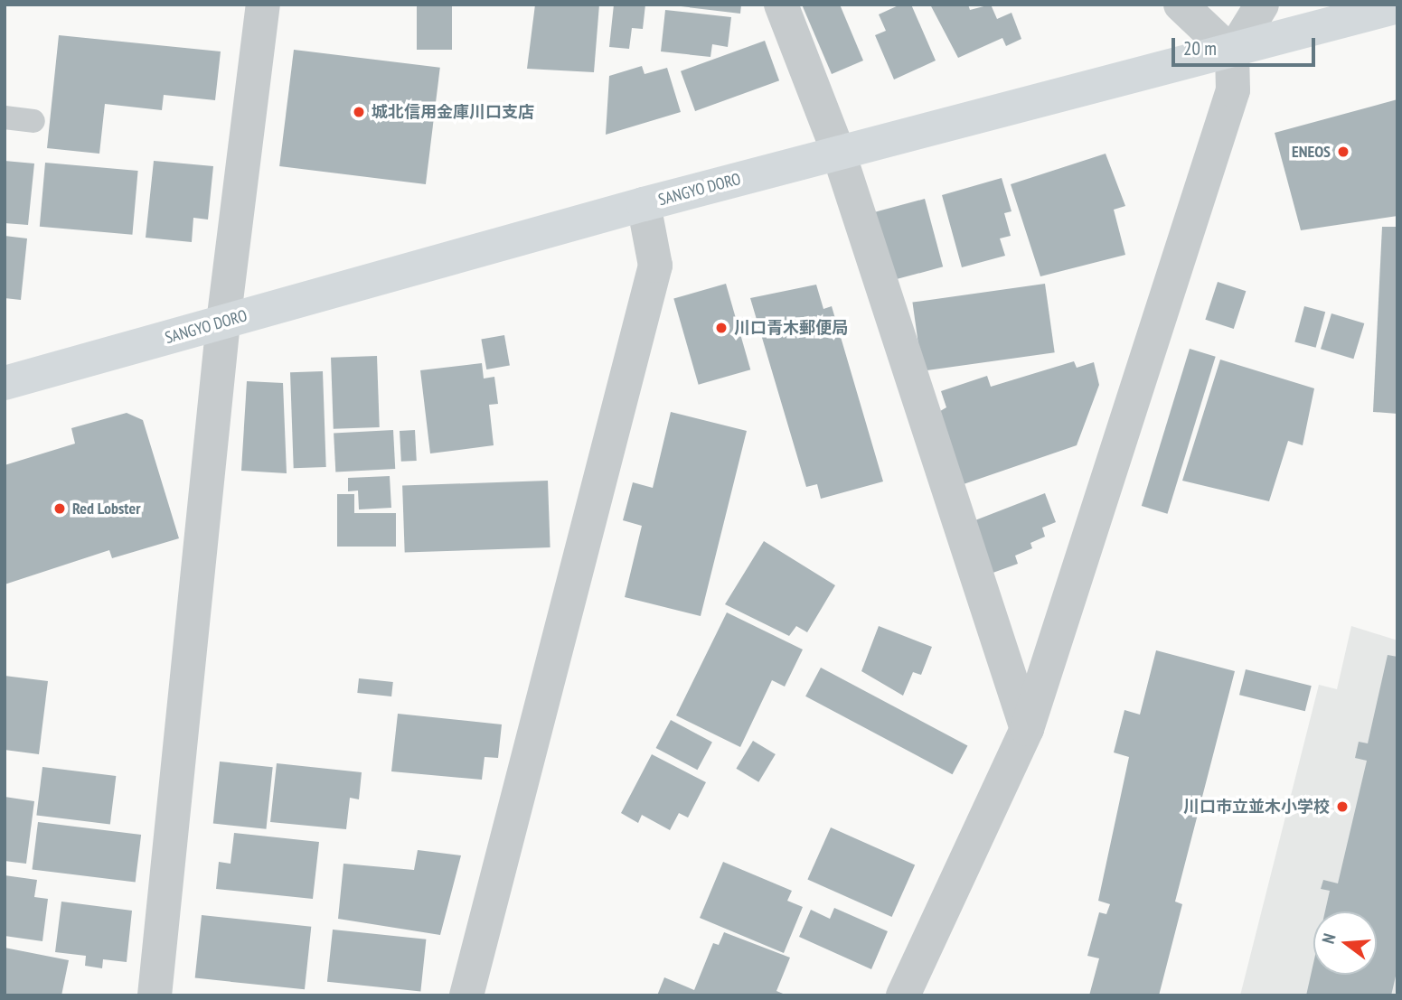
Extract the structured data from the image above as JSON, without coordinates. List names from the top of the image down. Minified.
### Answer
{"streets":{"main road":["SANGYO DORO"]},"places":["城北信用金庫川口支店","ENEOS","川口青木郵便局","Red Lobster","川口市立並木小学校"],"scale_bar":"20 m","north":"left"}
